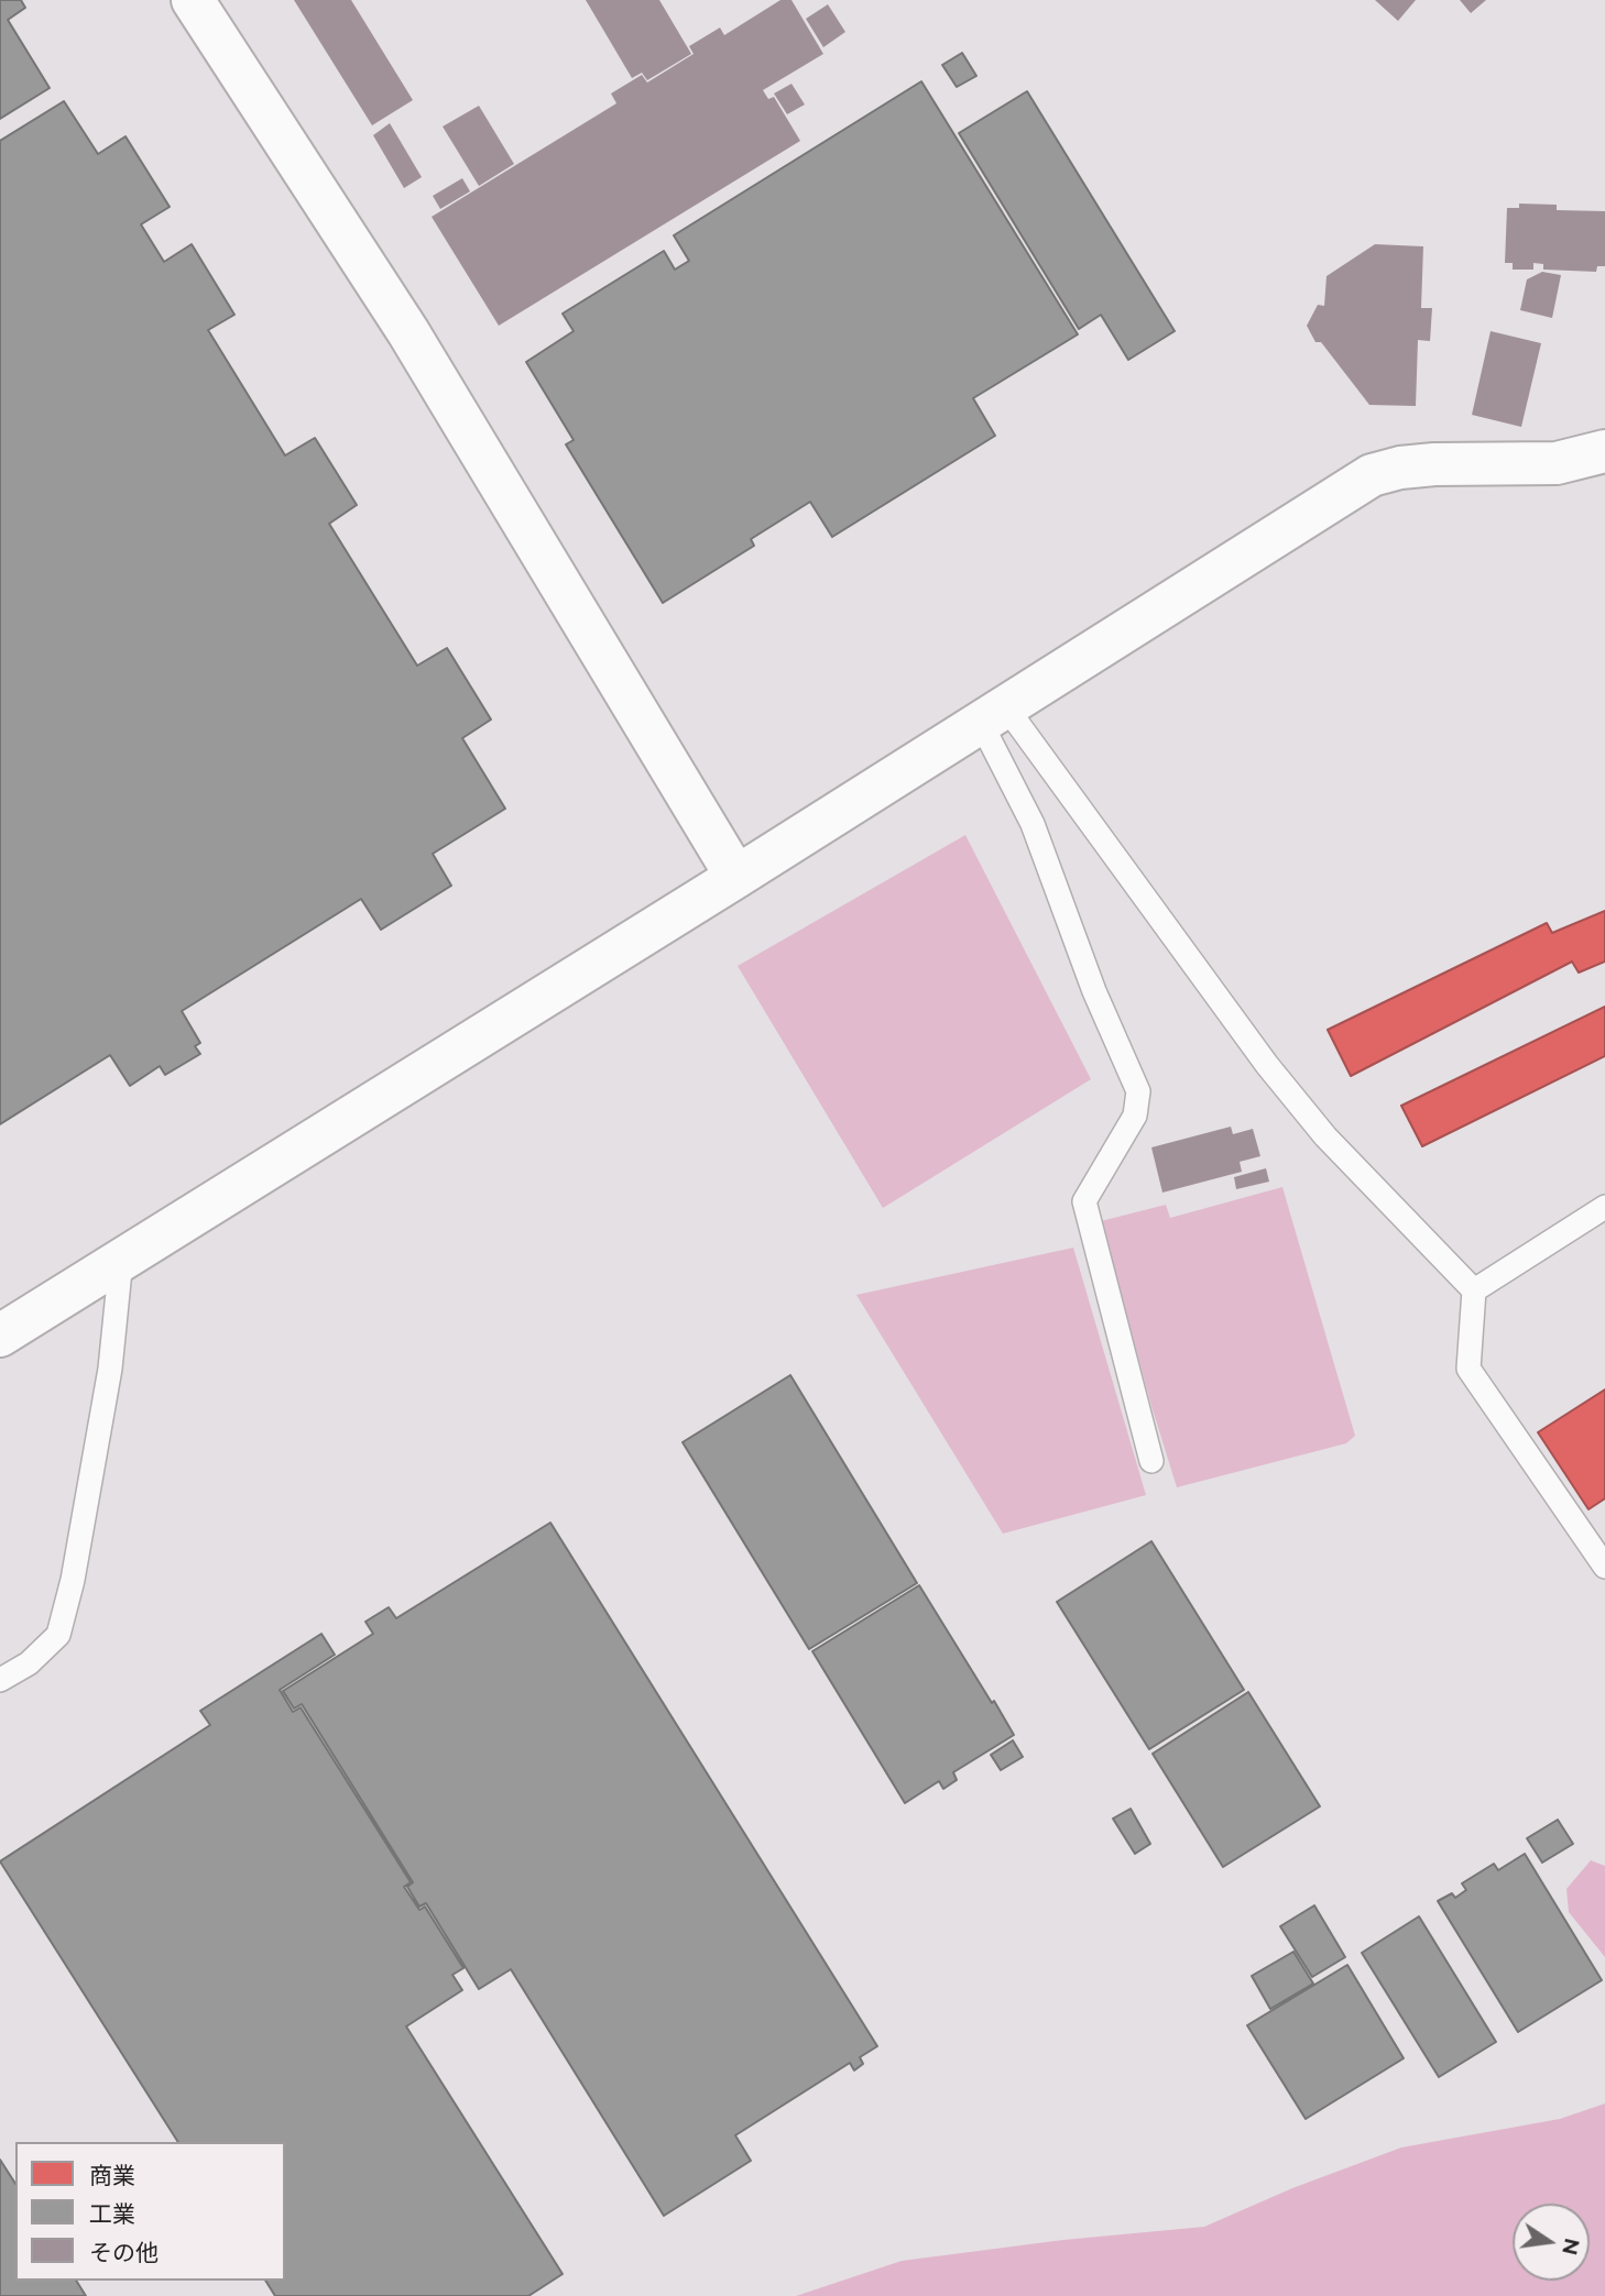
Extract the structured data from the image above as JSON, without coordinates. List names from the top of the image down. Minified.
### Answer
{"legend":["商業","工業","その他"],"north":"right"}
